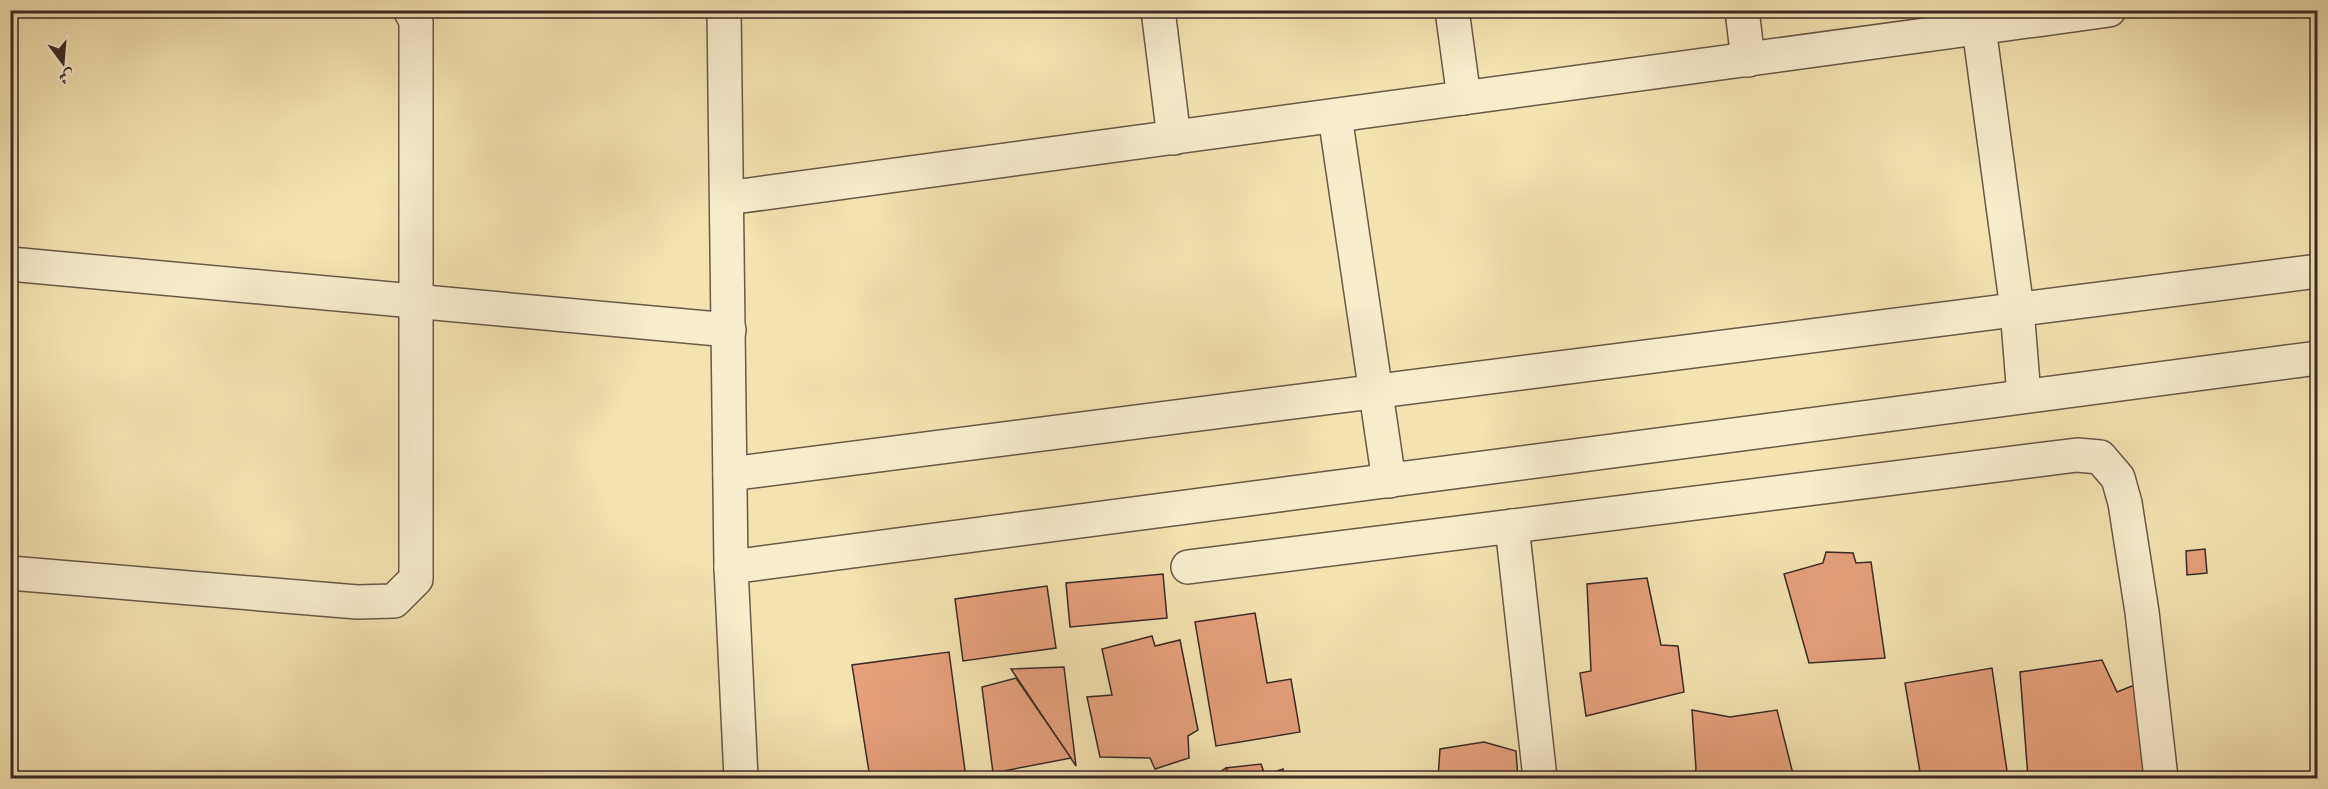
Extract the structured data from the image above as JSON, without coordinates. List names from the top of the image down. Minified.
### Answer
{"north":"bottom"}
